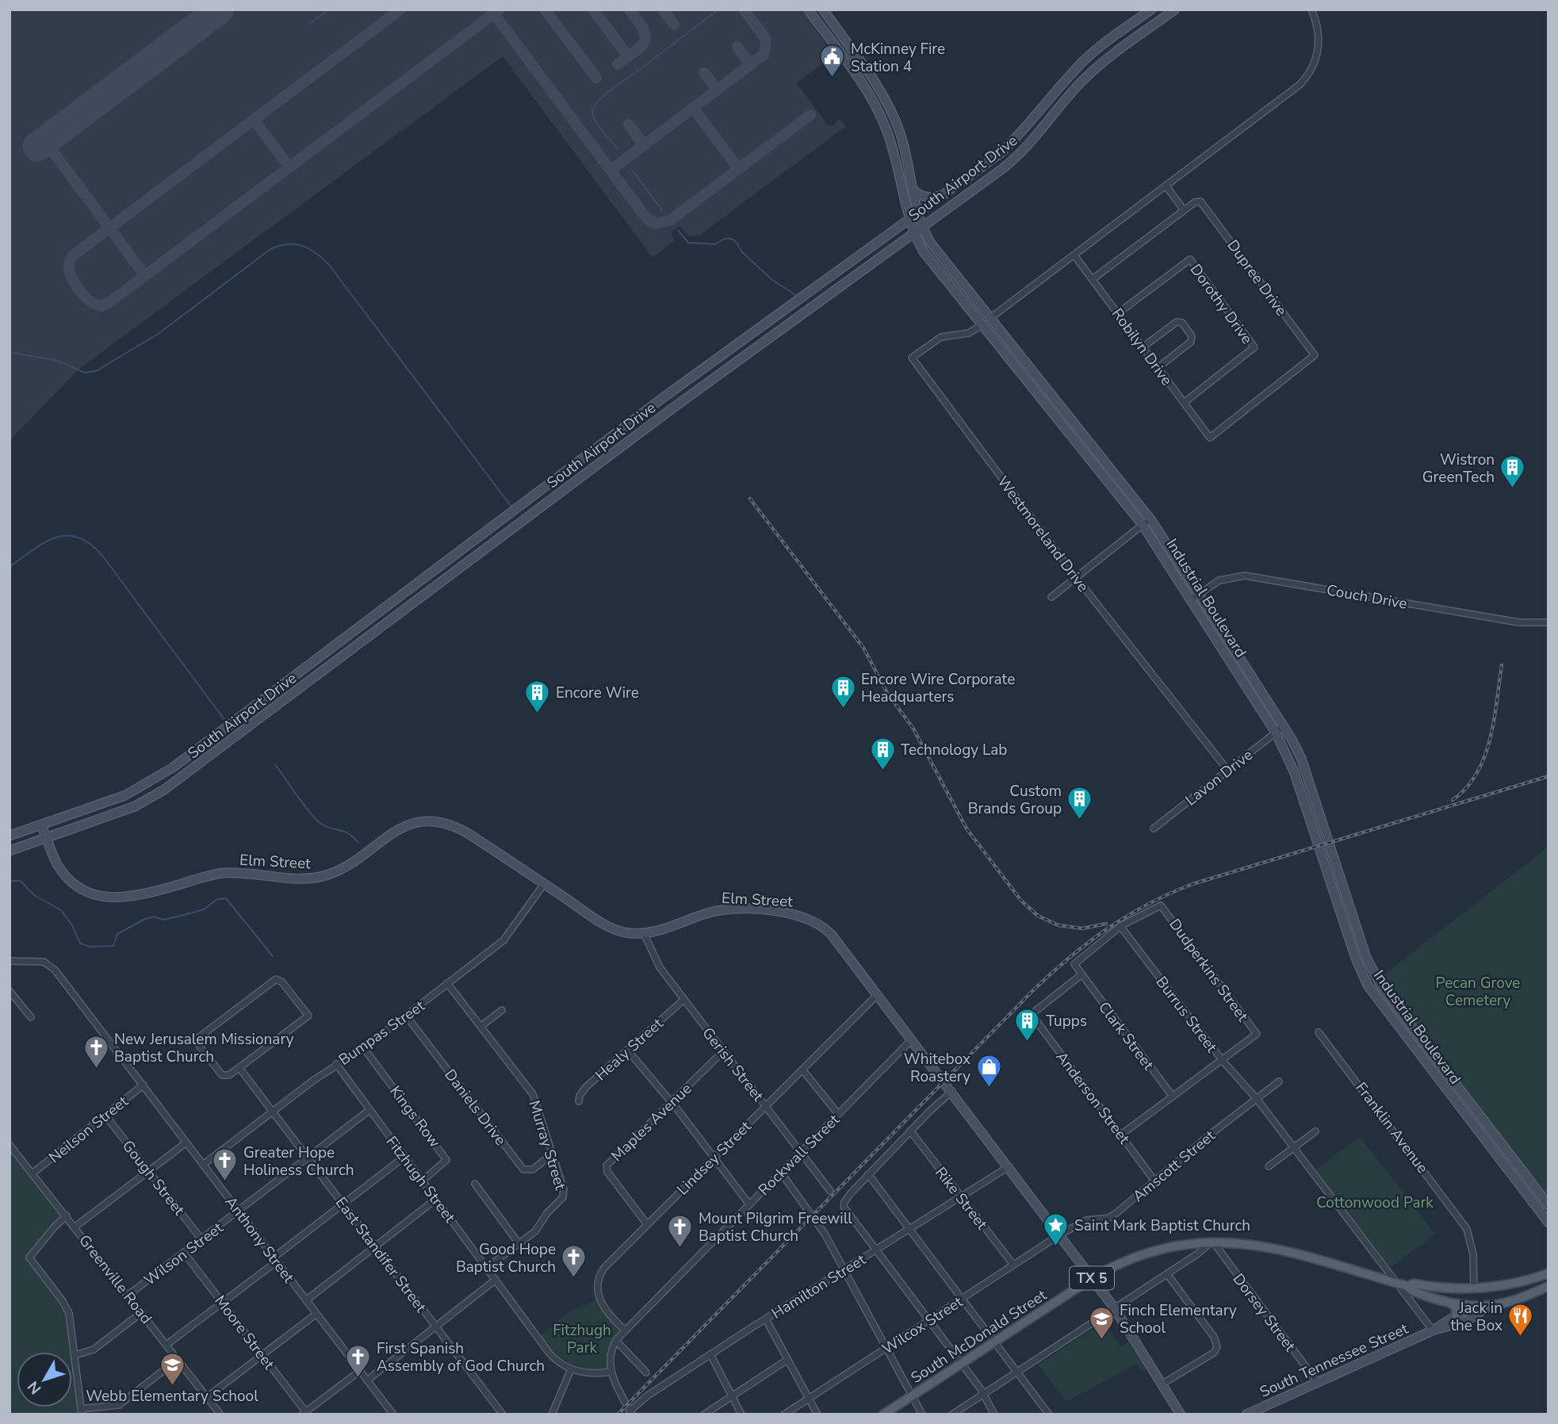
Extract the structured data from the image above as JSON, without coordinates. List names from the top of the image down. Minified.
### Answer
{"streets":{"main road":["South Airport Drive","Industrial Boulevard","Elm Street","TX 5","South McDonald Street","South Tennessee Street"],"street":["Dupree Drive","Dorothy Drive","Robilyn Drive","Westmoreland Drive","Couch Drive","Lavon Drive","Dudperkins Street","Burrus Street","Bumpas Street","Clark Street","Healy Street","Gerish Street","Anderson Street","Daniels Drive","Kings Row","Maples Avenue","Franklin Avenue","Neilson Street","Murray Street","Rockwall Street","Lindsey Street","Amscott Street","Gough Street","Fitzhugh Street","Rike Street","Anthony Street","Wilson Street","East Standifer Street","Greenville Road","Hamilton Street","Dorsey Street","Wilcox Street","Moore Street"]},"crossings":[["South Airport Drive","Industrial Boulevard"],["South Airport Drive","Elm Street"],["Dupree Drive","Robilyn Drive"],["Dorothy Drive","Robilyn Drive"],["Westmoreland Drive","Industrial Boulevard"],["Westmoreland Drive","Lavon Drive"],["Couch Drive","Industrial Boulevard"],["Industrial Boulevard","Lavon Drive"],["Elm Street","Bumpas Street"],["Elm Street","Gerish Street"],["Elm Street","Rockwall Street"],["Elm Street","Lindsey Street"],["Elm Street","Amscott Street"],["Elm Street","Hamilton Street"],["Elm Street","Wilcox Street"],["Elm Street","South McDonald Street"],["Dudperkins Street","Burrus Street"],["Burrus Street","Amscott Street"],["Burrus Street","South McDonald Street"],["Burrus Street","South Tennessee Street"],["Bumpas Street","Daniels Drive"],["Bumpas Street","Kings Row"],["Bumpas Street","Murray Street"],["Bumpas Street","Fitzhugh Street"],["Bumpas Street","Anthony Street"],["Bumpas Street","East Standifer Street"],["Clark Street","Anderson Street"],["Healy Street","Gerish Street"],["Gerish Street","Maples Avenue"],["Gerish Street","Rockwall Street"],["Gerish Street","Lindsey Street"],["Anderson Street","Amscott Street"],["Daniels Drive","Murray Street"],["Kings Row","Fitzhugh Street"],["Maples Avenue","Lindsey Street"],["Franklin Avenue","South McDonald Street"],["Neilson Street","Gough Street"],["Neilson Street","Anthony Street"],["Neilson Street","Greenville Road"],["Murray Street","Fitzhugh Street"],["Rockwall Street","Lindsey Street"],["Amscott Street","Wilcox Street"],["Gough Street","Wilson Street"],["Fitzhugh Street","Wilson Street"],["Rike Street","Hamilton Street"],["Rike Street","Wilcox Street"],["Anthony Street","Wilson Street"],["Wilson Street","East Standifer Street"],["Wilson Street","Greenville Road"],["Wilson Street","Moore Street"],["Dorsey Street","South McDonald Street"],["Dorsey Street","South Tennessee Street"],["South McDonald Street","South Tennessee Street"]],"parks":["Pecan Grove Cemetery","Cottonwood Park","Fitzhugh Park"],"places":{"public building":["McKinney Fire Station 4"],"building":["Wistron GreenTech","Encore Wire Corporate Headquarters","Encore Wire","Technology Lab","Custom Brands Group","Tupps"],"church":["New Jerusalem Missionary Baptist Church","Greater Hope Holiness Church","Mount Pilgrim Freewill Baptist Church","Good Hope Baptist Church","First Spanish Assembly of God Church"],"shop":["Whitebox Roastery"],"place":["Saint Mark Baptist Church"],"restaurant":["Jack in the Box"],"school or university":["Finch Elementary School","Webb Elementary School"]},"north":"bottom left"}
